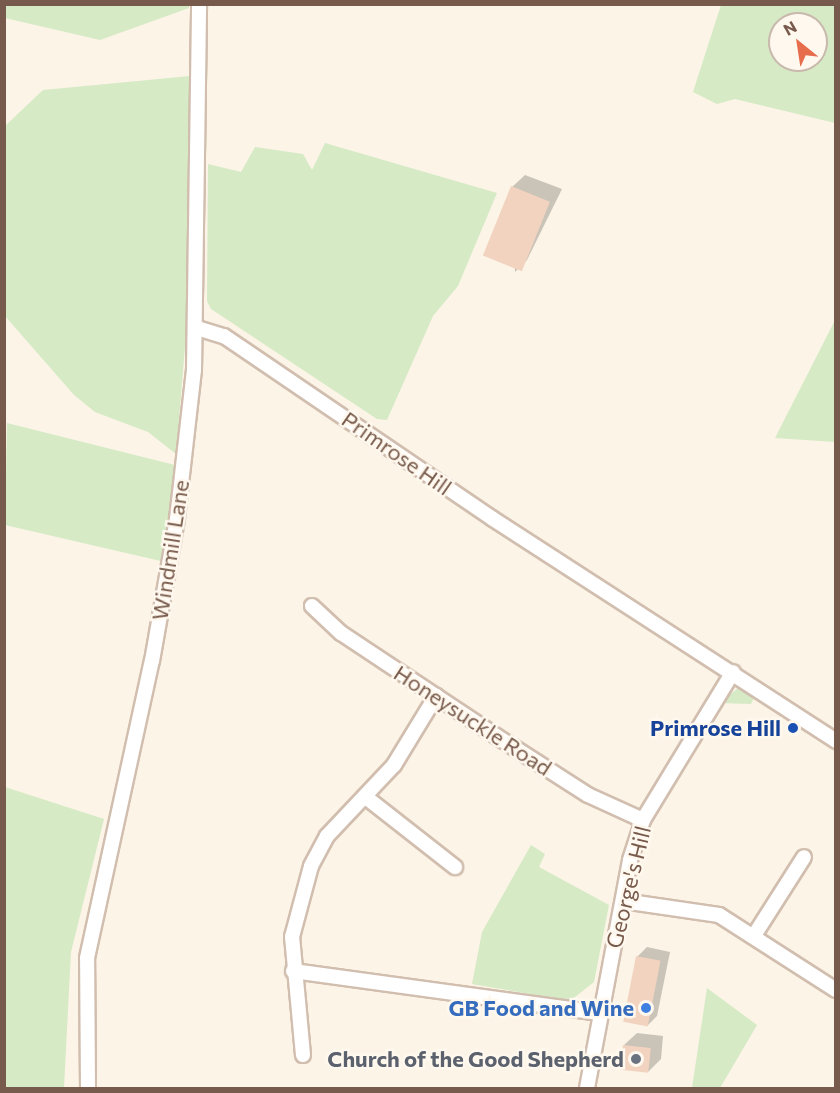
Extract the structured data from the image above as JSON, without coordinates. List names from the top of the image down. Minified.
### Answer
{"streets":{"street":["Primrose Hill","Windmill Lane","Honeysuckle Road","George's Hill"]},"crossings":[["Primrose Hill","Windmill Lane"],["Primrose Hill","George's Hill"],["Honeysuckle Road","George's Hill"]],"places":["Primrose Hill","GB Food and Wine","Church of the Good Shepherd"],"north":"top left"}
